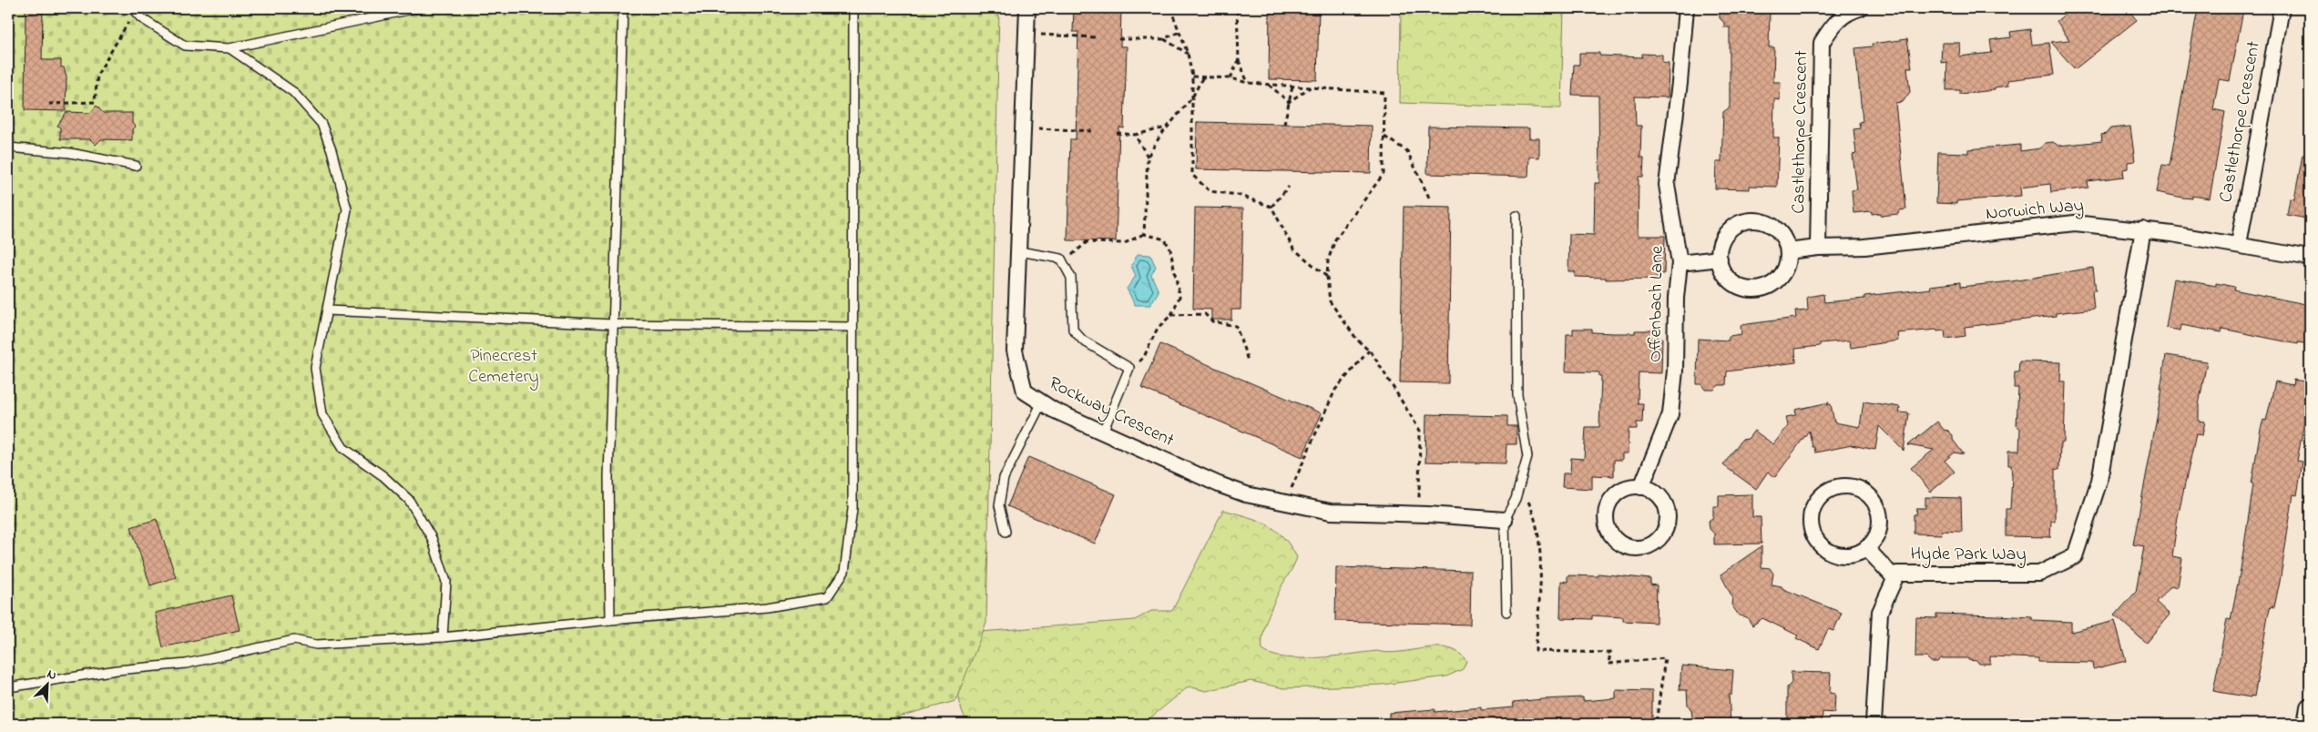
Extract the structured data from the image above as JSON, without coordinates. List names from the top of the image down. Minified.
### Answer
{"streets":{"street":["Castlethorpe Crescent","Norwich Way","Offenbach Lane","Rockway Crescent","Hyde Park Way"]},"crossings":[["Castlethorpe Crescent","Norwich Way"],["Norwich Way","Hyde Park Way"]],"parks":["Pinecrest Cemetery"],"north":"top right"}
